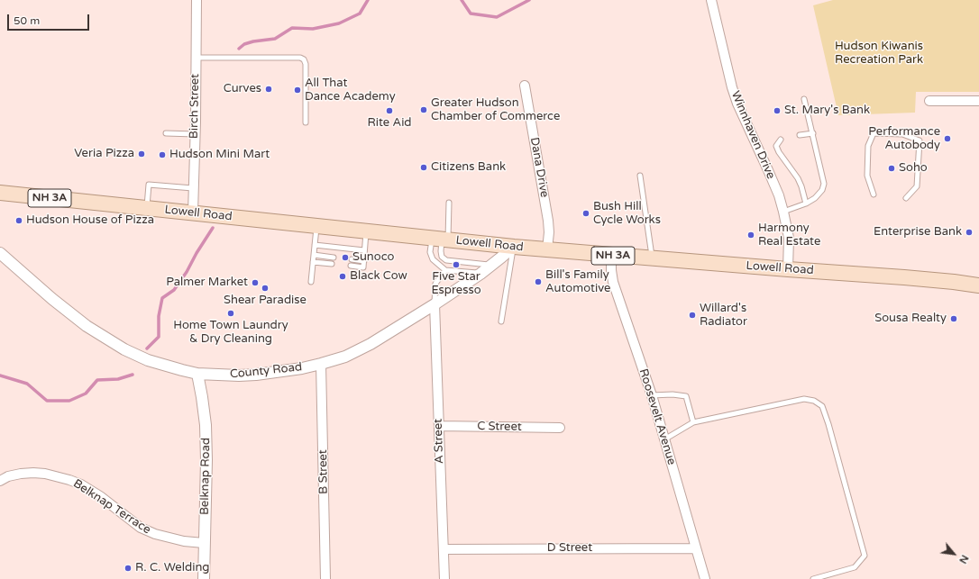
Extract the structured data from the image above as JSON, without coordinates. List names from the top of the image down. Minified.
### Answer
{"streets":{"main road":["NH 3A","Lowell Road"],"street":["Birch Street","Winnhaven Drive","Dana Drive","County Road","Roosevelt Avenue","C Street","A Street","B Street","Belknap Road","Belknap Terrace","D Street"]},"crossings":[["Birch Street","Lowell Road"],["Winnhaven Drive","Lowell Road"],["Dana Drive","Lowell Road"],["Lowell Road","County Road"],["Lowell Road","Roosevelt Avenue"],["County Road","A Street"],["County Road","B Street"],["County Road","Belknap Road"],["Roosevelt Avenue","D Street"],["C Street","A Street"],["A Street","D Street"],["Belknap Road","Belknap Terrace"]],"parks":["Hudson Kiwanis Recreation Park"],"places":["Curves","All That Dance Academy","Greater Hudson Chamber of Commerce","Rite Aid","St. Mary's Bank","Performance Autobody","Veria Pizza","Hudson Mini Mart","Citizens Bank","Soho","Bush Hill Cycle Works","Hudson House of Pizza","Enterprise Bank","Harmony Real Estate","Sunoco","Five Star Espresso","Black Cow","Bill's Family Automotive","Palmer Market","Shear Paradise","Home Town Laundry & Dry Cleaning","Willard's Radiator","Sousa Realty","R. C. Welding"],"scale_bar":"50 m","north":"bottom right"}
